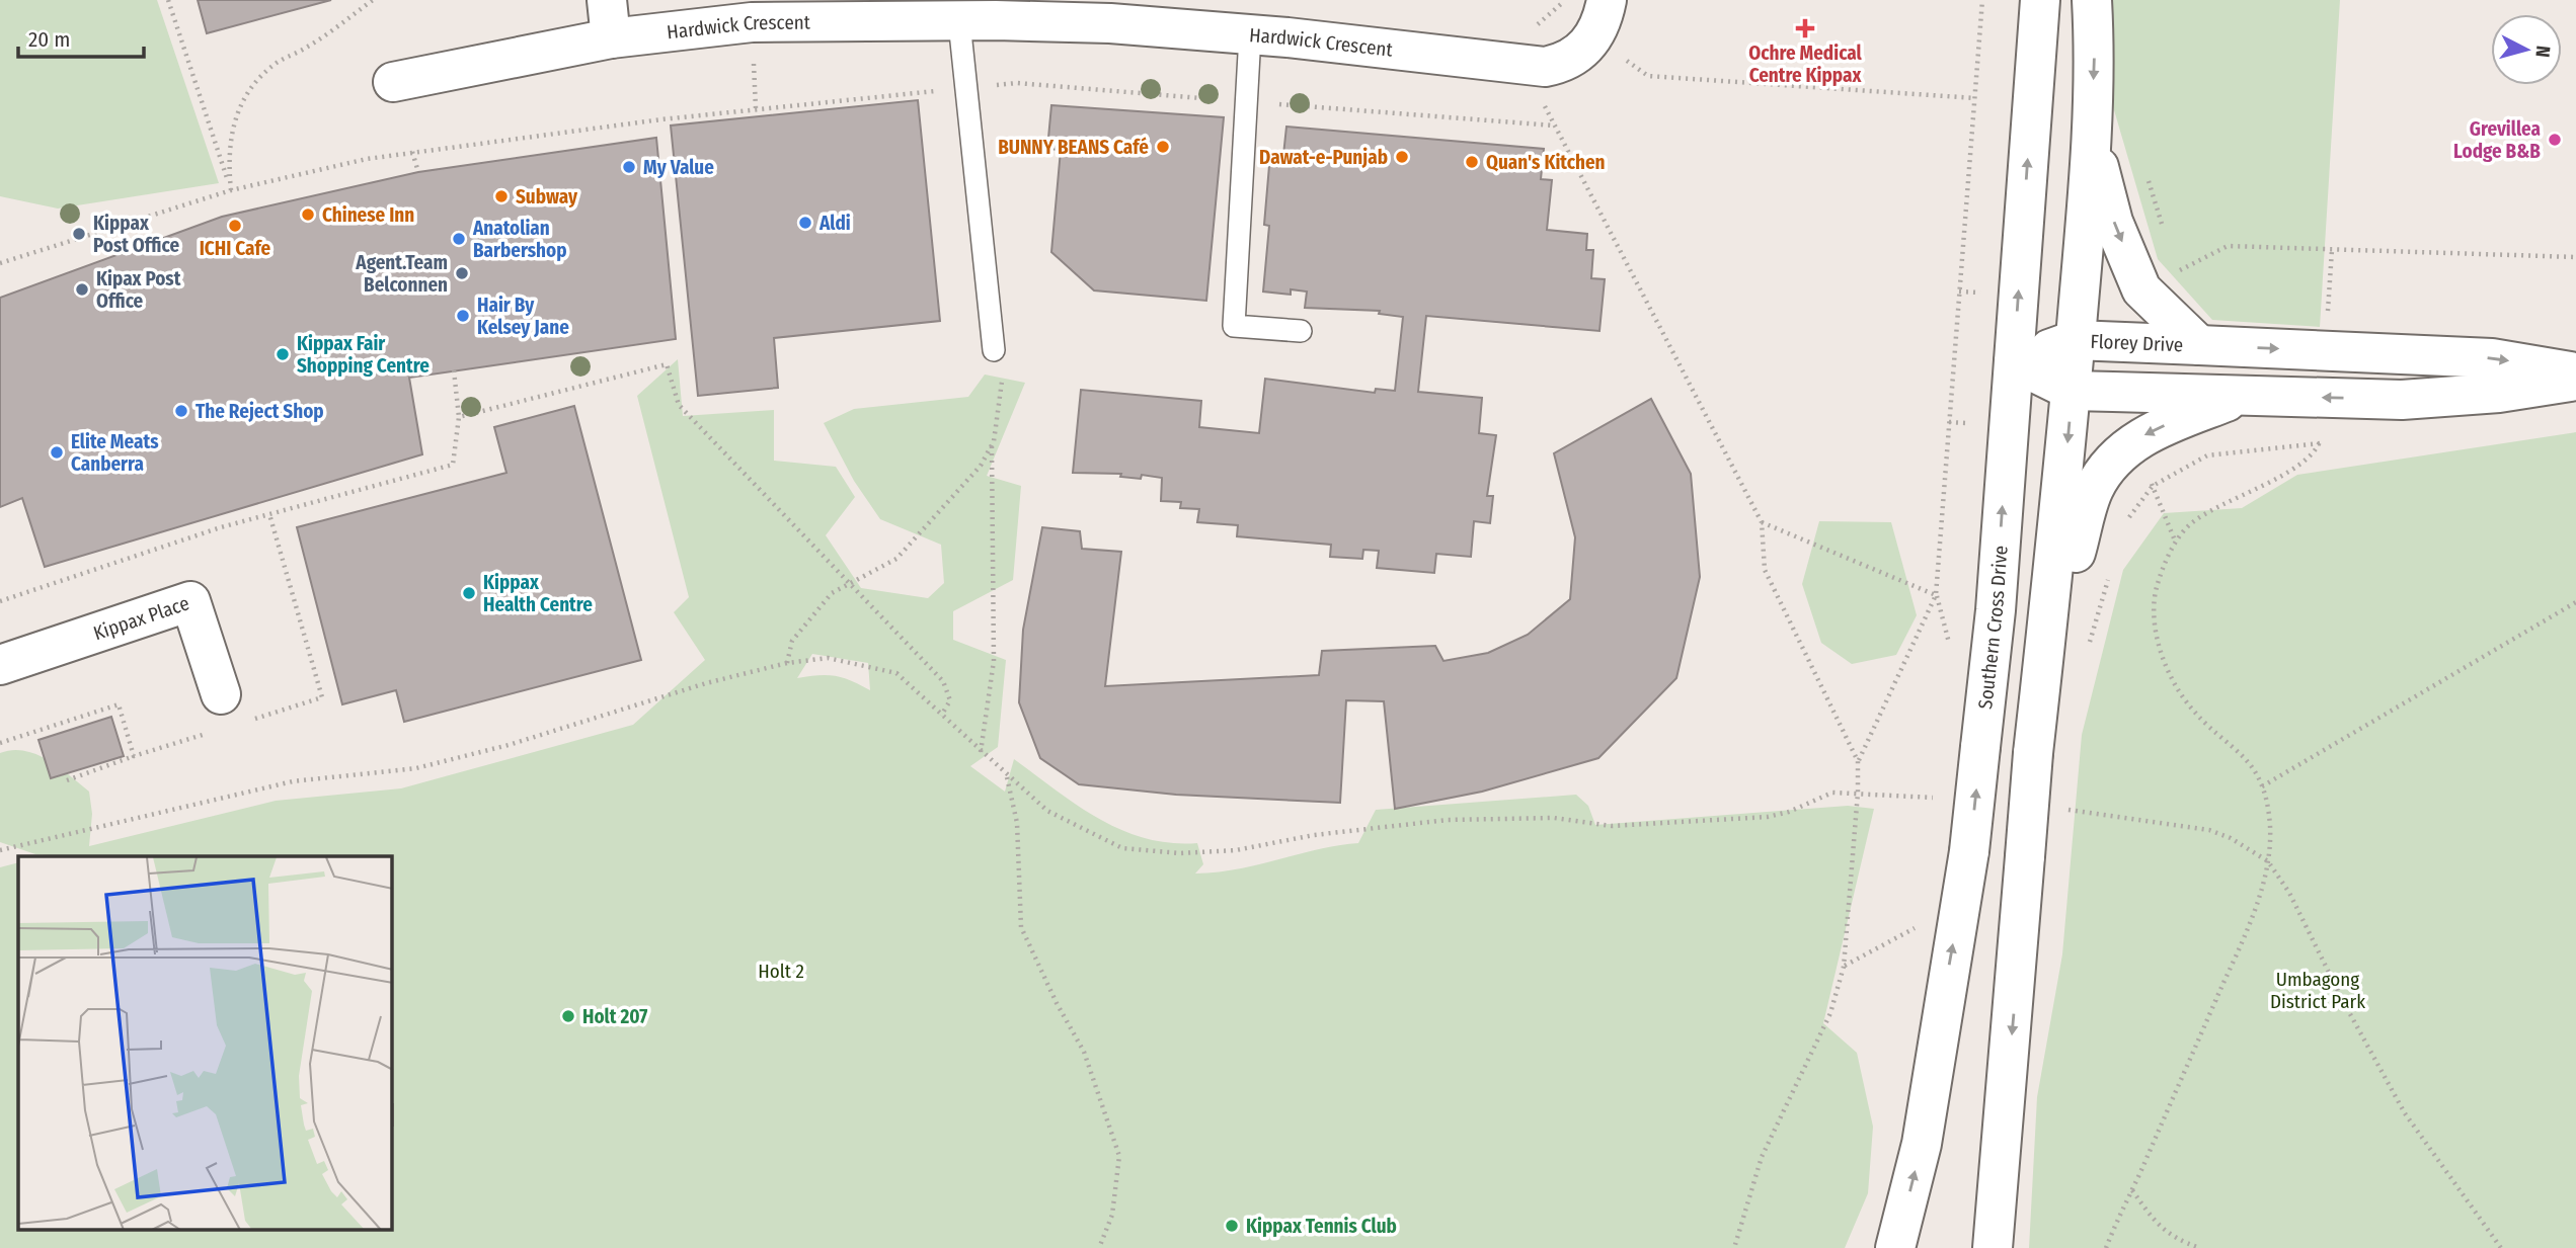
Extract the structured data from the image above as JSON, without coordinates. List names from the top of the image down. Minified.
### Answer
{"streets":{"main road":["Hardwick Crescent","Florey Drive","Kippax Place","Southern Cross Drive"]},"crossings":[["Florey Drive","Southern Cross Drive"]],"parks":["Holt 2","Umbagong District Park"],"places":{"health":["Ochre Medical Centre Kippax"],"other":["Grevillea Lodge B&B","BUNNY BEANS Café","Dawat-e-Punjab","Quan's Kitchen","My Value","Subway","Chinese Inn","Aldi","ICHI Cafe","Kippax Post Office","Anatolian Barbershop","Agent.Team Belconnen","Kipax Post Office","Hair By Kelsey Jane","Kippax Fair Shopping Centre","The Reject Shop","Elite Meats Canberra","Kippax Health Centre","Holt 207","Kippax Tennis Club"]},"scale_bar":"20 m","north":"right"}
